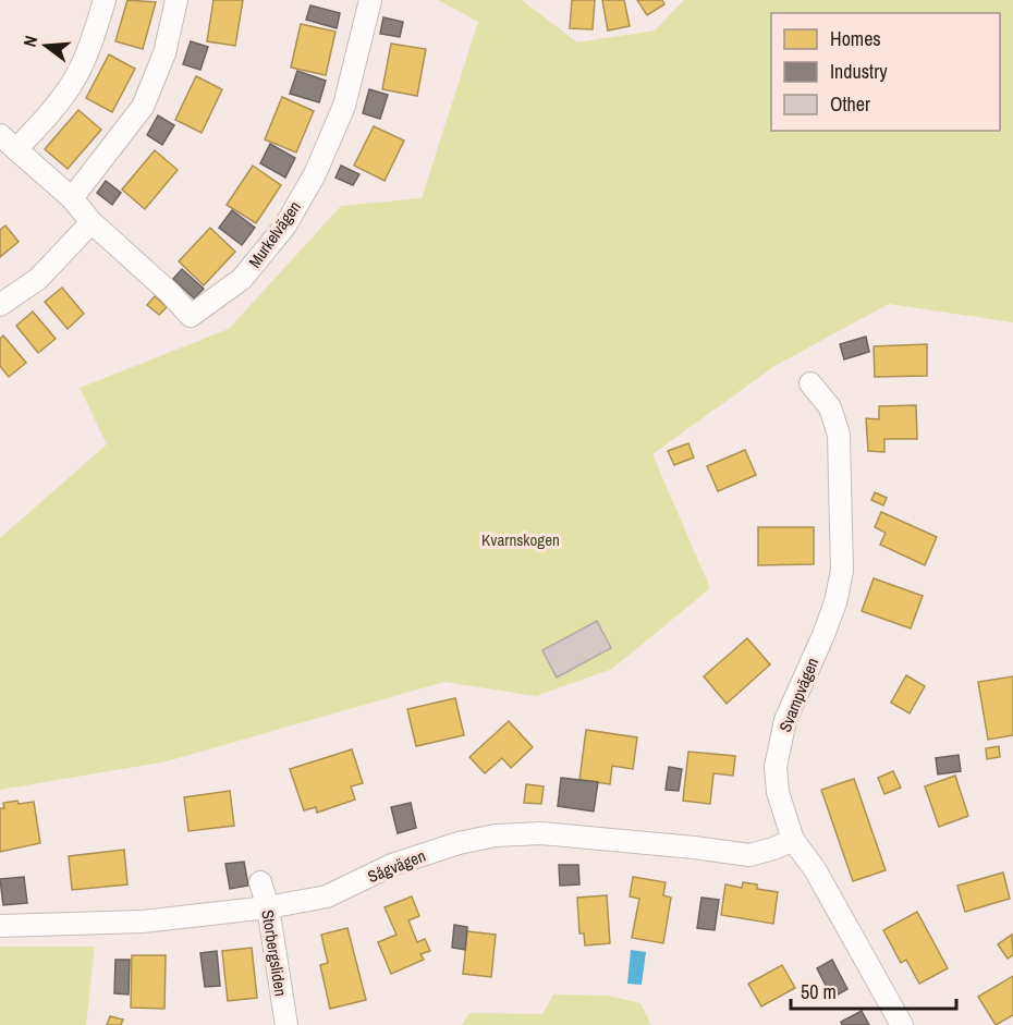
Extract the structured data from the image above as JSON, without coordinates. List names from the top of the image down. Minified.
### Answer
{"streets":{"street":["Murkelvägen","Svampvägen","Sågvägen","Storbergsliden"]},"crossings":[["Svampvägen","Sågvägen"],["Sågvägen","Storbergsliden"]],"parks":["Kvarnskogen"],"legend":["Homes","Industry","Other"],"scale_bar":"50 m","north":"left"}
